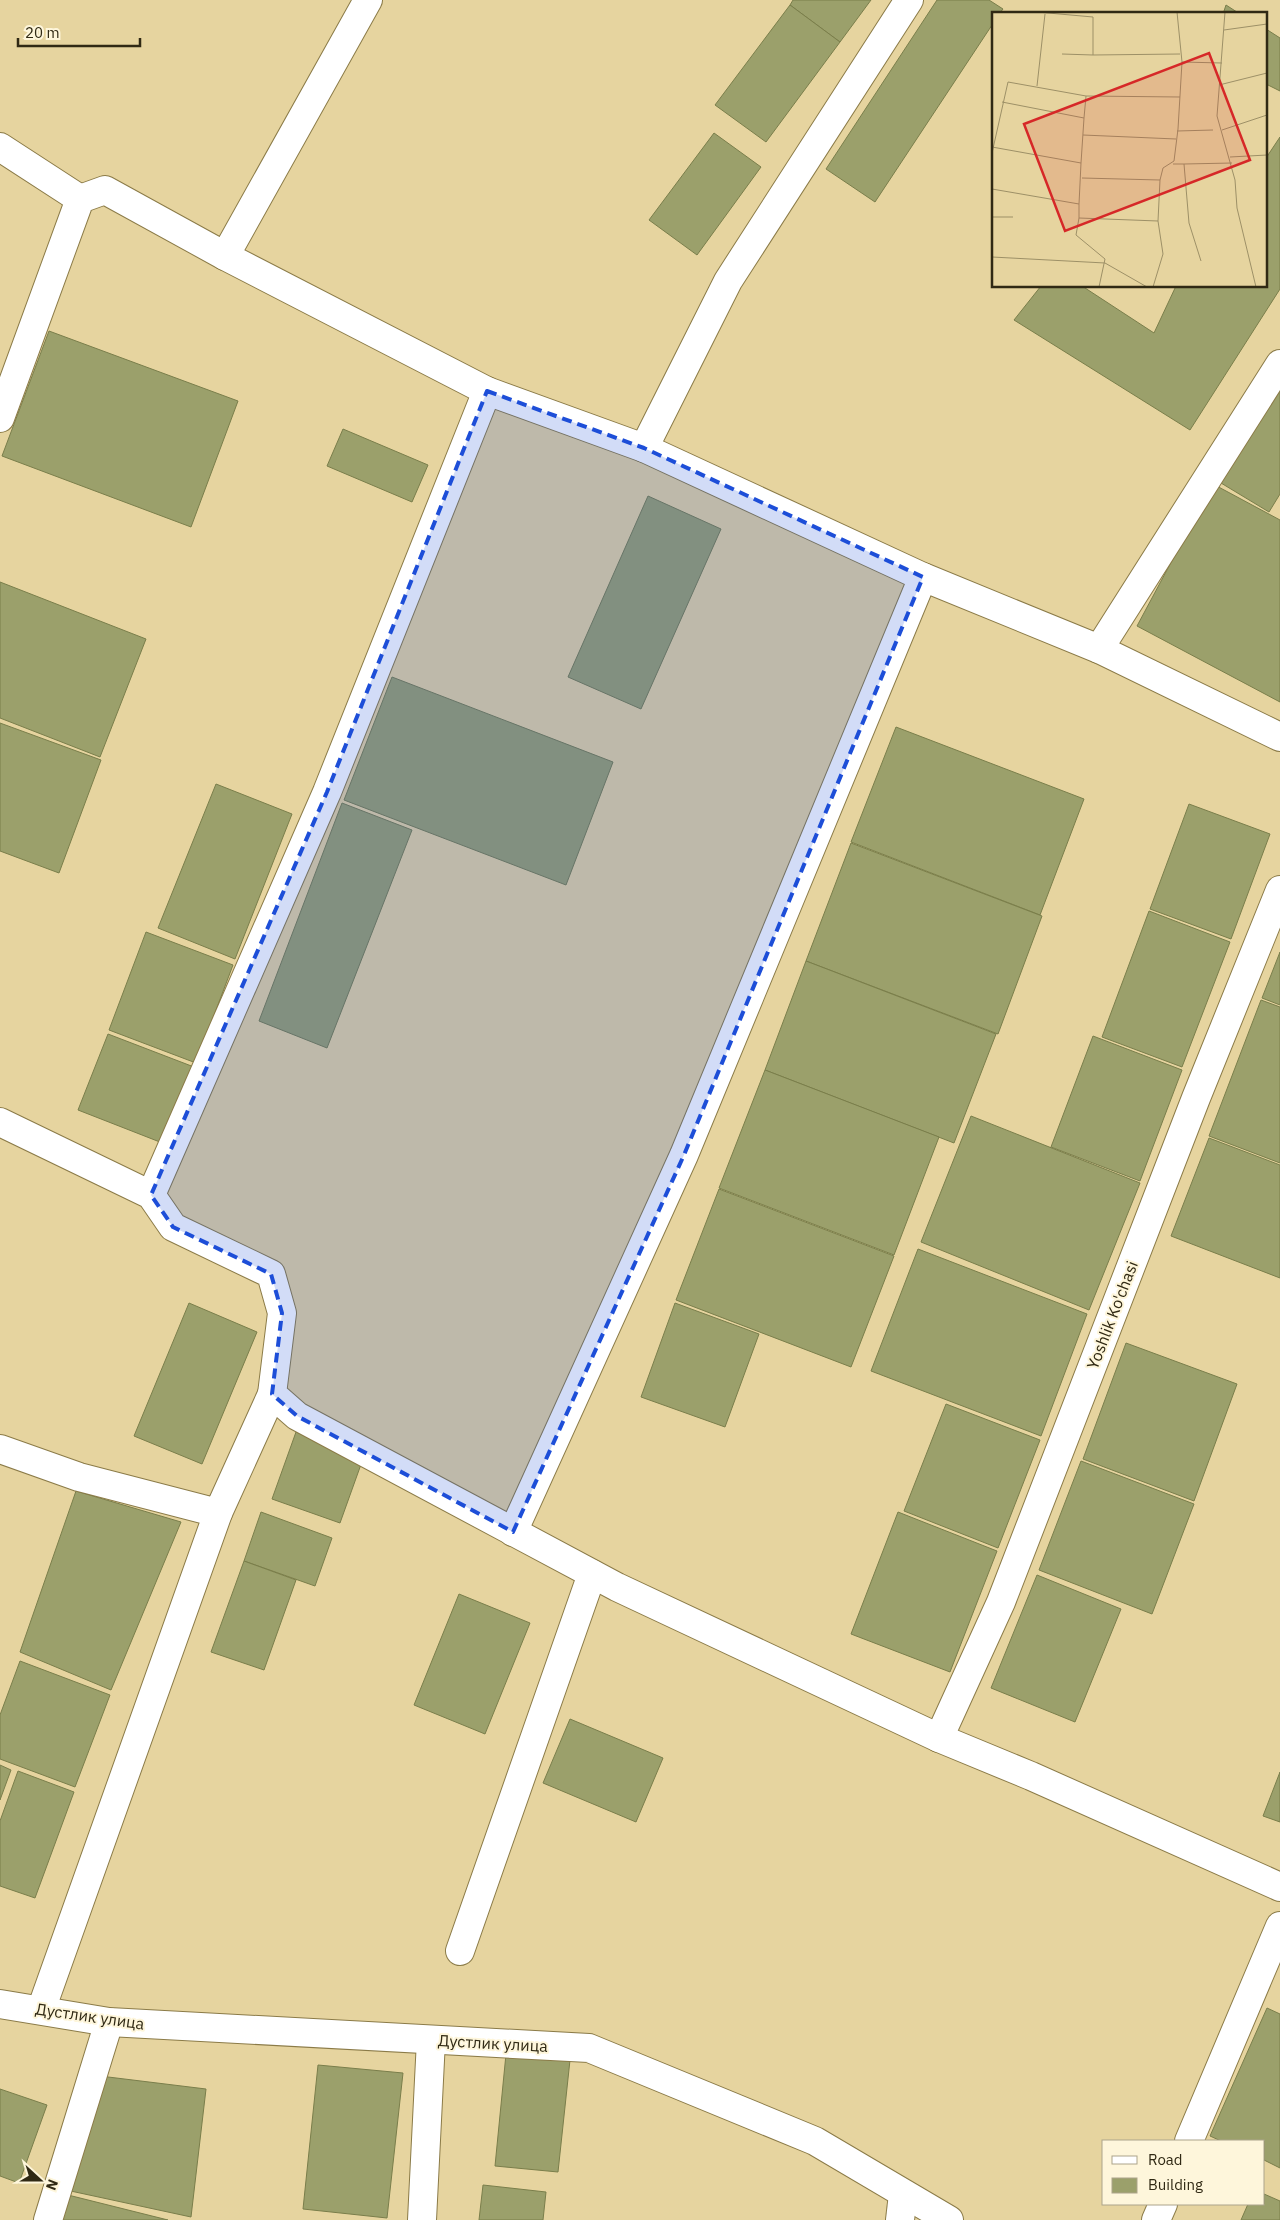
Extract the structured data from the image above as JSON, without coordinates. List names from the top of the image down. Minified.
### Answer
{"streets":{"street":["Yoshlik Ko'chasi","Дустлик улица"]},"legend":["Road","Building"],"scale_bar":"20 m","north":"right"}
